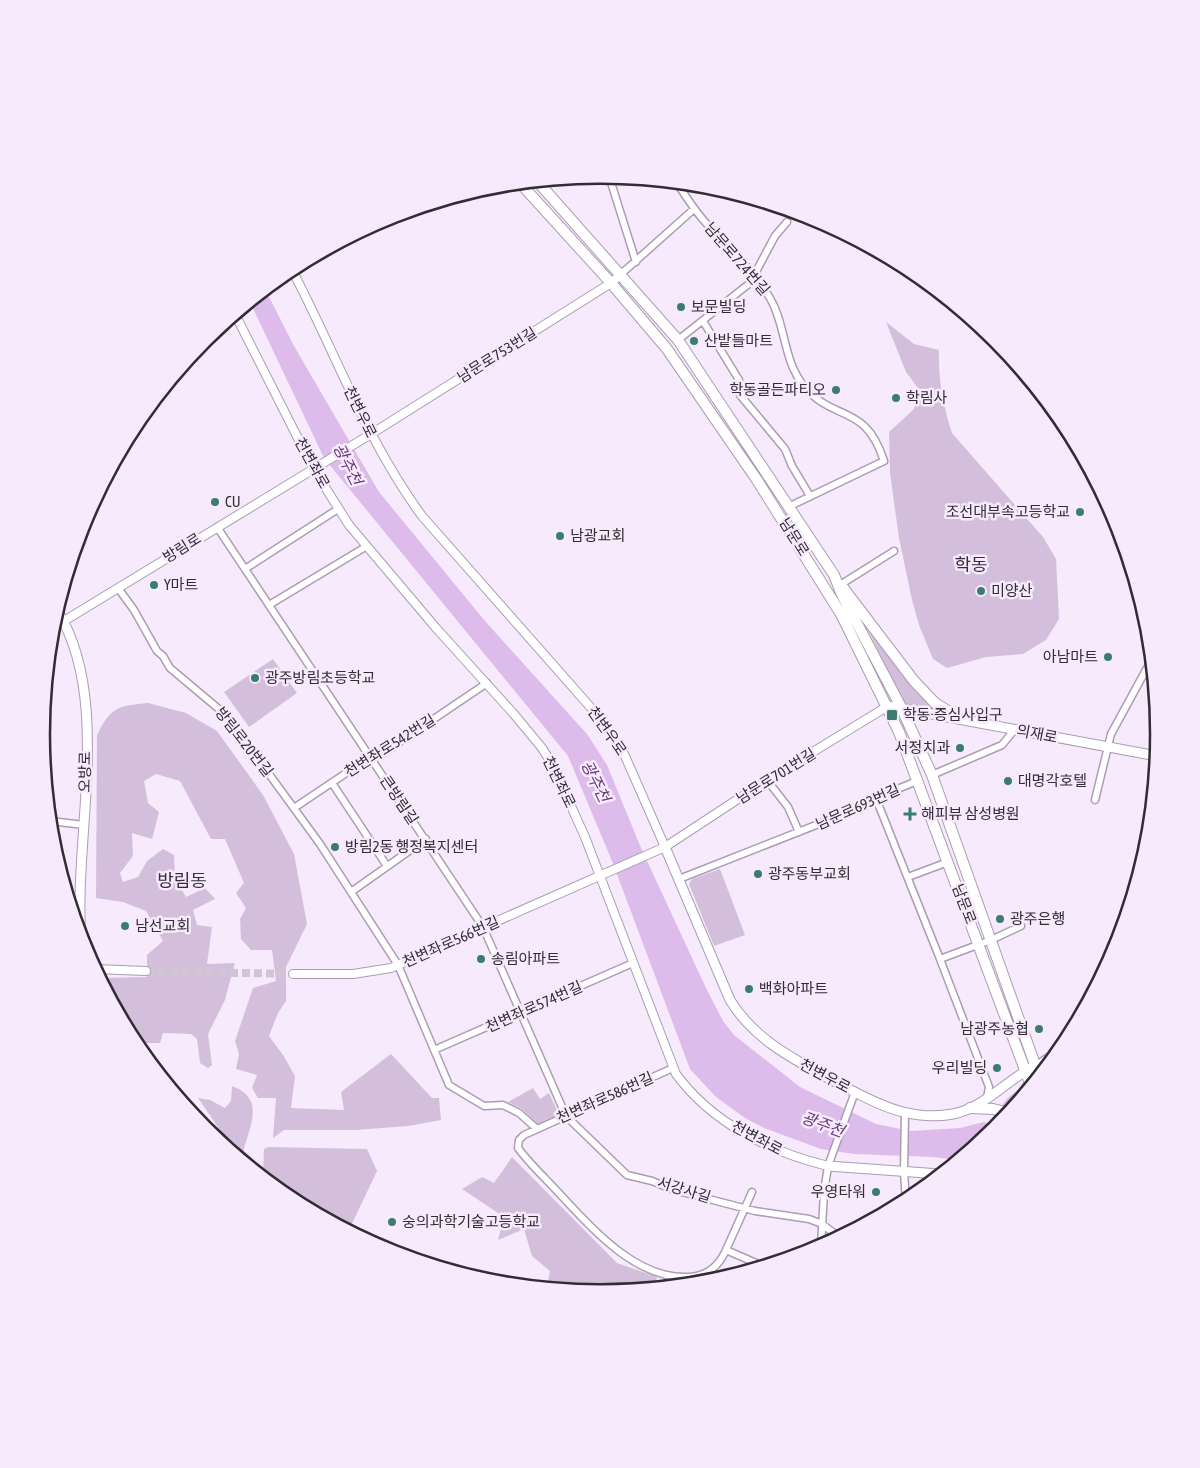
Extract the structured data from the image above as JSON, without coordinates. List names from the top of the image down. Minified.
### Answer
{"streets":{"main road":["천변우로","천변좌로","남문로","의재로","오방로"],"street":["남문로724번길","남문로753번길","방림로","방림로20번길","천변좌로542번길","남문로701번길","큰방림길","남문로693번길","천변좌로566번길","천변좌로574번길","천변좌로586번길","서강사길"]},"crossings":[["남문로724번길","남문로"],["남문로753번길","천변우로"],["남문로753번길","천변좌로"],["남문로753번길","남문로"],["남문로753번길","방림로"],["천변우로","남문로"],["천변우로","남문로701번길"],["천변우로","남문로693번길"],["천변좌로","방림로"],["천변좌로","천변좌로542번길"],["천변좌로","남문로701번길"],["천변좌로","천변좌로566번길"],["천변좌로","천변좌로574번길"],["천변좌로","천변좌로586번길"],["남문로","의재로"],["남문로","남문로701번길"],["남문로","남문로693번길"],["방림로","방림로20번길"],["방림로","오방로"],["방림로","큰방림길"],["의재로","남문로701번길"],["방림로20번길","천변좌로542번길"],["방림로20번길","천변좌로566번길"],["방림로20번길","천변좌로574번길"],["방림로20번길","천변좌로586번길"],["천변좌로542번길","큰방림길"],["남문로701번길","남문로693번길"],["남문로701번길","천변좌로566번길"],["큰방림길","천변좌로566번길"],["큰방림길","천변좌로574번길"],["큰방림길","천변좌로586번길"],["큰방림길","서강사길"],["천변좌로586번길","서강사길"]],"districts":["학동","방림동"],"water":["광주천"],"places":{"other":["보문빌딩","산밭들마트","학동골든파티오","학림사","CU","조선대부속고등학교","남광교회","Y마트","미양산","아남마트","광주방림초등학교","서정치과","대명각호텔","방림2동 행정복지센터","광주동부교회","광주은행","남선교회","송림아파트","백화아파트","남광주농협","우리빌딩","우영타워","숭의과학기술고등학교"],"transit":["학동·증심사입구"],"health":["해피뷰 삼성병원"]}}
